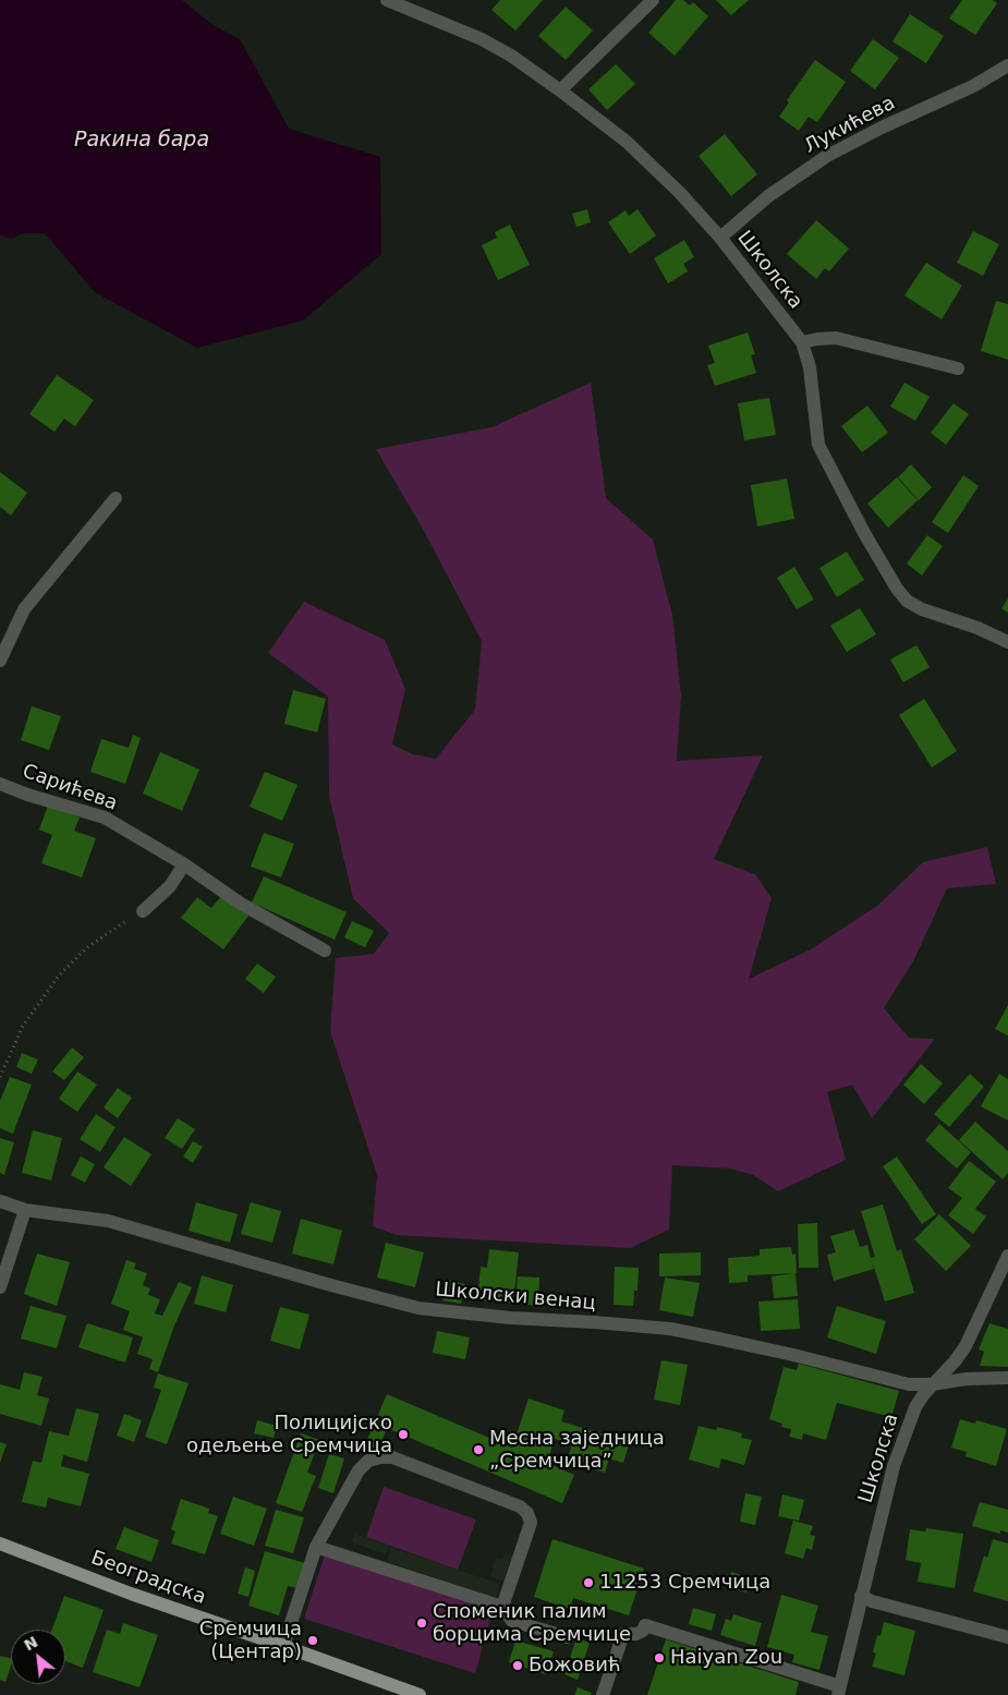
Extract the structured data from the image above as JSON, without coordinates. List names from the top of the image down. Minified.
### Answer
{"streets":{"main road":["Београдска"],"street":["Лукићева","Школска","Сарићева","Школски венац"]},"crossings":[["Лукићева","Школска"],["Школска","Школски венац"]],"water":["Ракина бара"],"places":["Полицијско одељење Сремчица","Месна заједница „Сремчица”","11253 Сремчица","Споменик палим борцима Сремчице","Сремчица (Центар)","Haiyan Zou","Божовић"],"north":"top left"}
